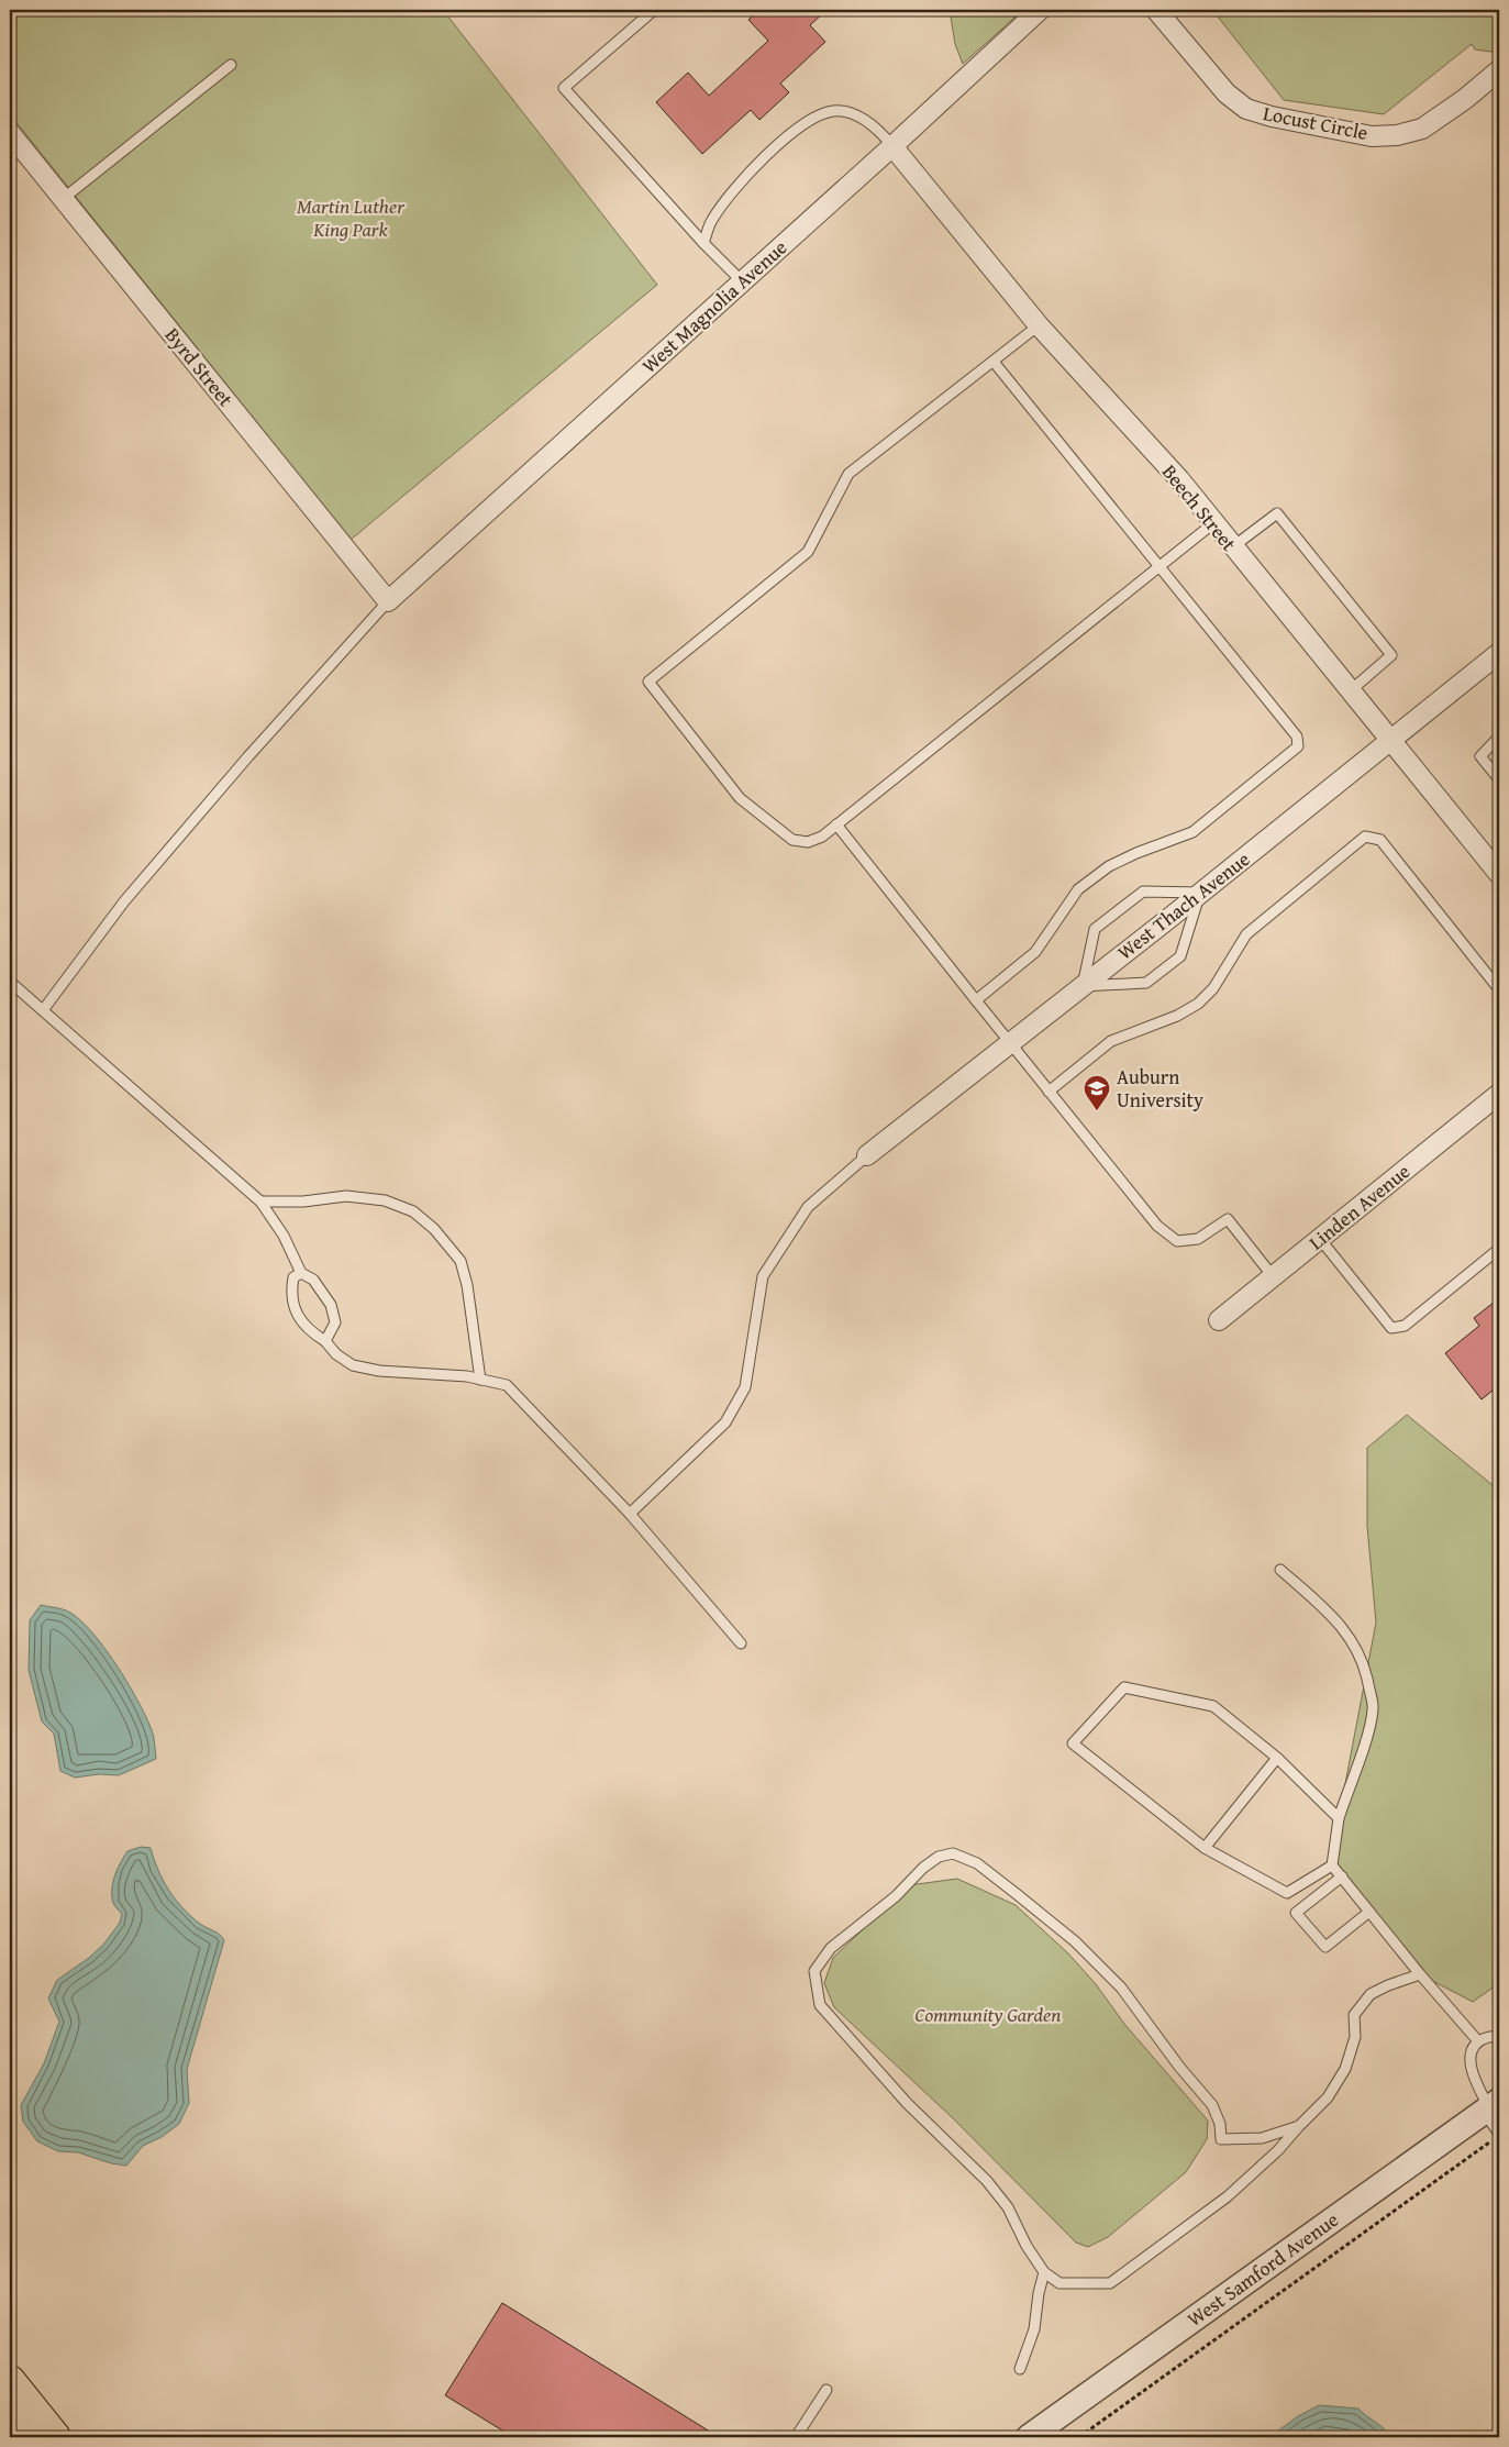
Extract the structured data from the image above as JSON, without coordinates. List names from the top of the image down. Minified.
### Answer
{"streets":{"street":["Locust Circle","West Magnolia Avenue","Byrd Street","Beech Street","West Thach Avenue","Linden Avenue","West Samford Avenue"]},"crossings":[["West Magnolia Avenue","Byrd Street"],["West Magnolia Avenue","Beech Street"],["Beech Street","West Thach Avenue"]],"parks":["Martin Luther King Park","Community Garden"],"places":{"school or university":["Auburn University"]}}
